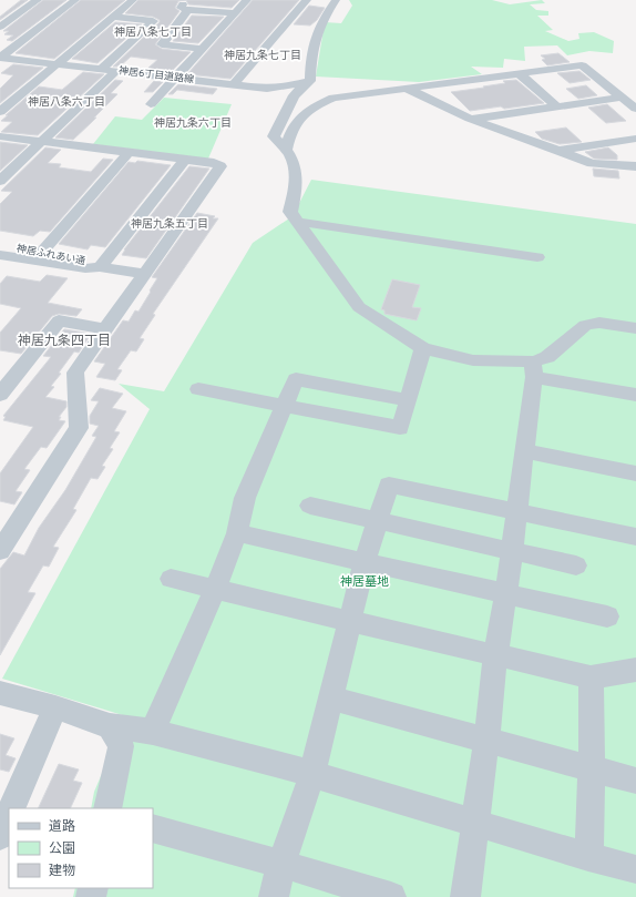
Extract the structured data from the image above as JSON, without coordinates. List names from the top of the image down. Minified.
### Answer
{"streets":{"street":["神居6丁目道路線","神居ふれあい通"]},"districts":["神居八条七丁目","神居九条七丁目","神居八条六丁目","神居九条六丁目","神居九条五丁目","神居九条四丁目"],"parks":["神居墓地"],"legend":["道路","公園","建物"]}
